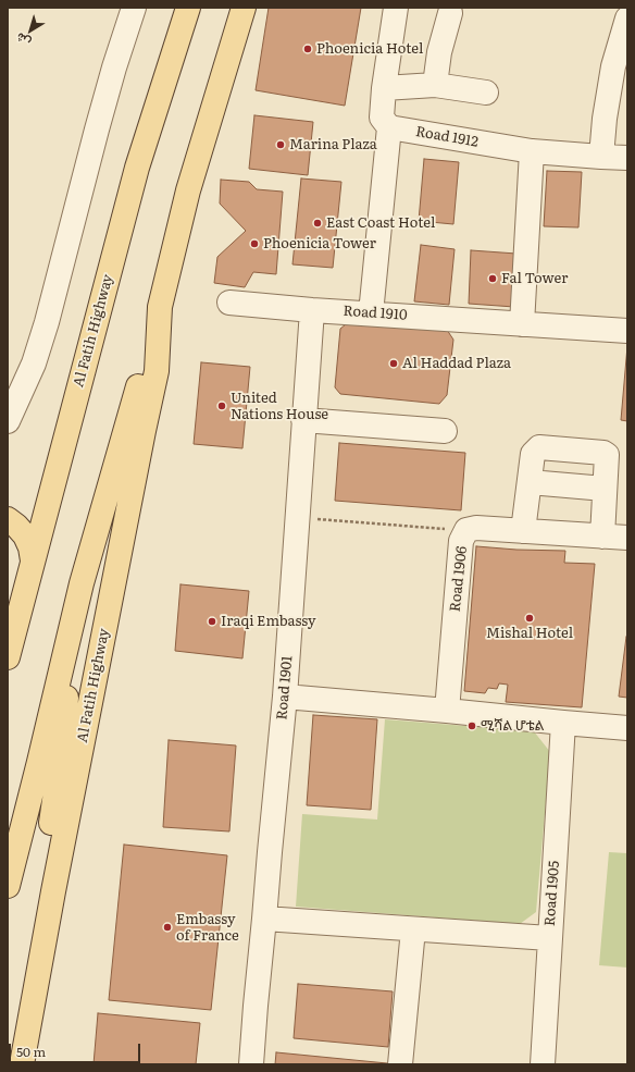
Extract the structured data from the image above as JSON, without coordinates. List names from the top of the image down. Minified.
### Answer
{"streets":{"main road":["Al Fatih Highway"],"street":["Road 1912","Road 1910","Road 1906","Road 1901","Road 1905"]},"crossings":[["Road 1910","Road 1901"]],"places":["Phoenicia Hotel","Marina Plaza","East Coast Hotel","Phoenicia Tower","Fal Tower","Al Haddad Plaza","United Nations House","Mishal Hotel","Iraqi Embassy","ሚሻል ሆቴል","Embassy of France"],"scale_bar":"50 m","north":"bottom left"}
